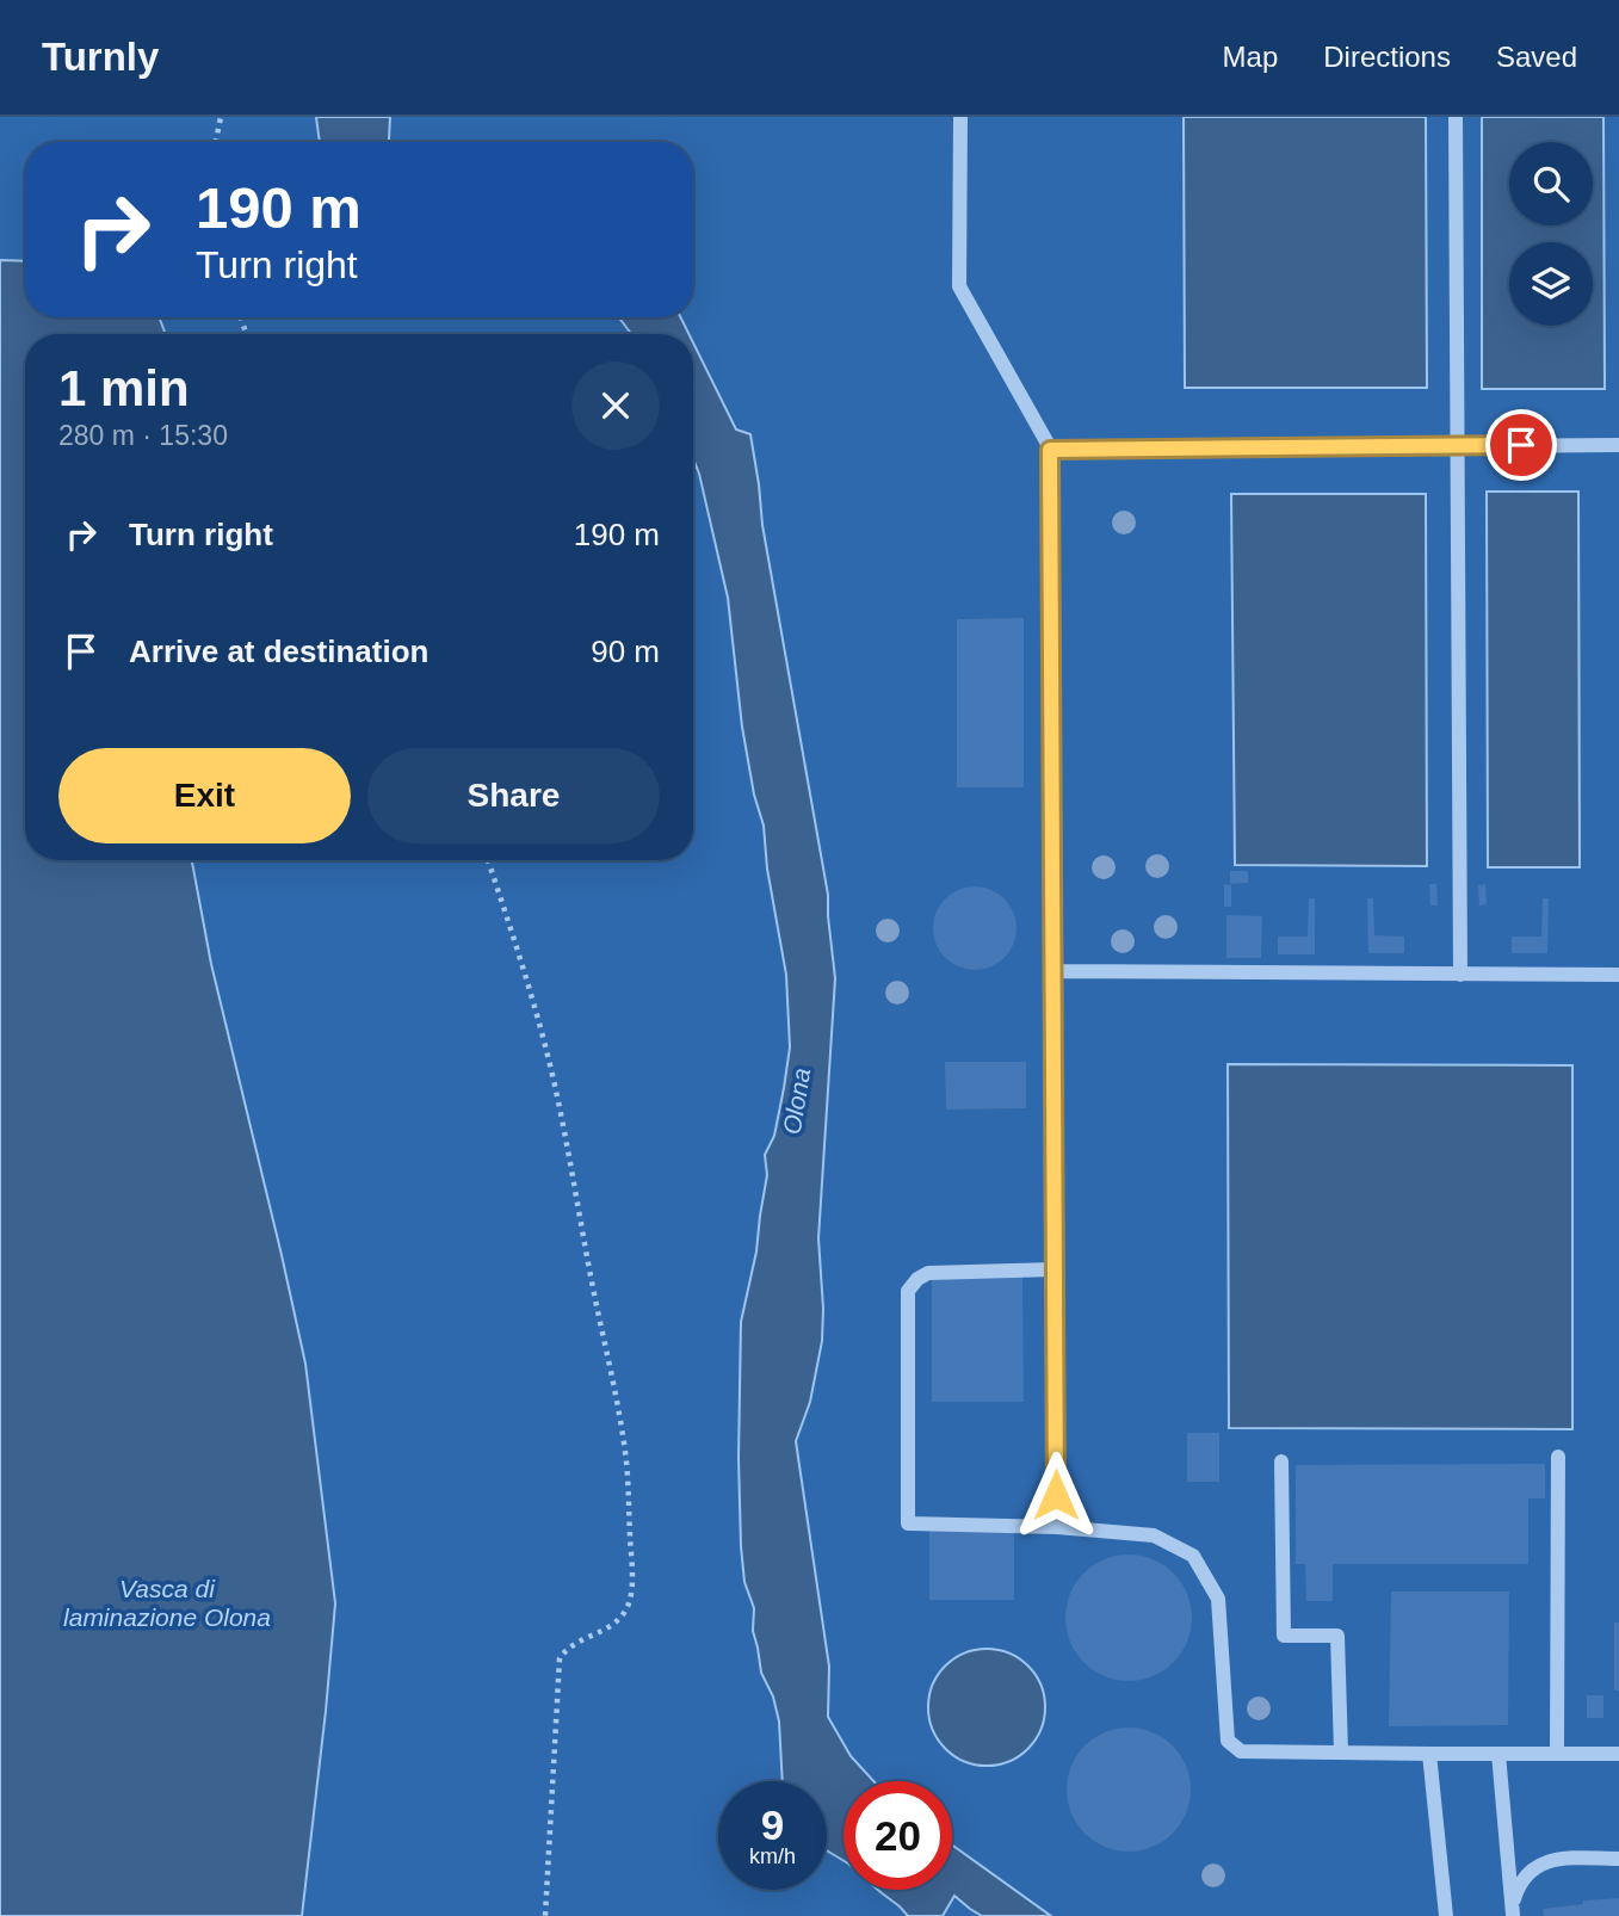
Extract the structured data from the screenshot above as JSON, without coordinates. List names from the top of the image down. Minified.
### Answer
{"water":["Olona","Vasca di laminazione Olona"],"page":{"header":"Turnly","nav":["Map","Directions","Saved"],"turn":["190 m","Turn right"],"heading":["1 min","280 m · 15:30"],"list":[{"name":"Turn right","value":"190 m"},{"name":"Arrive at destination","value":"90 m"}],"buttons":["Exit","Share"],"speed":"9 km/h","limit":"20"}}
